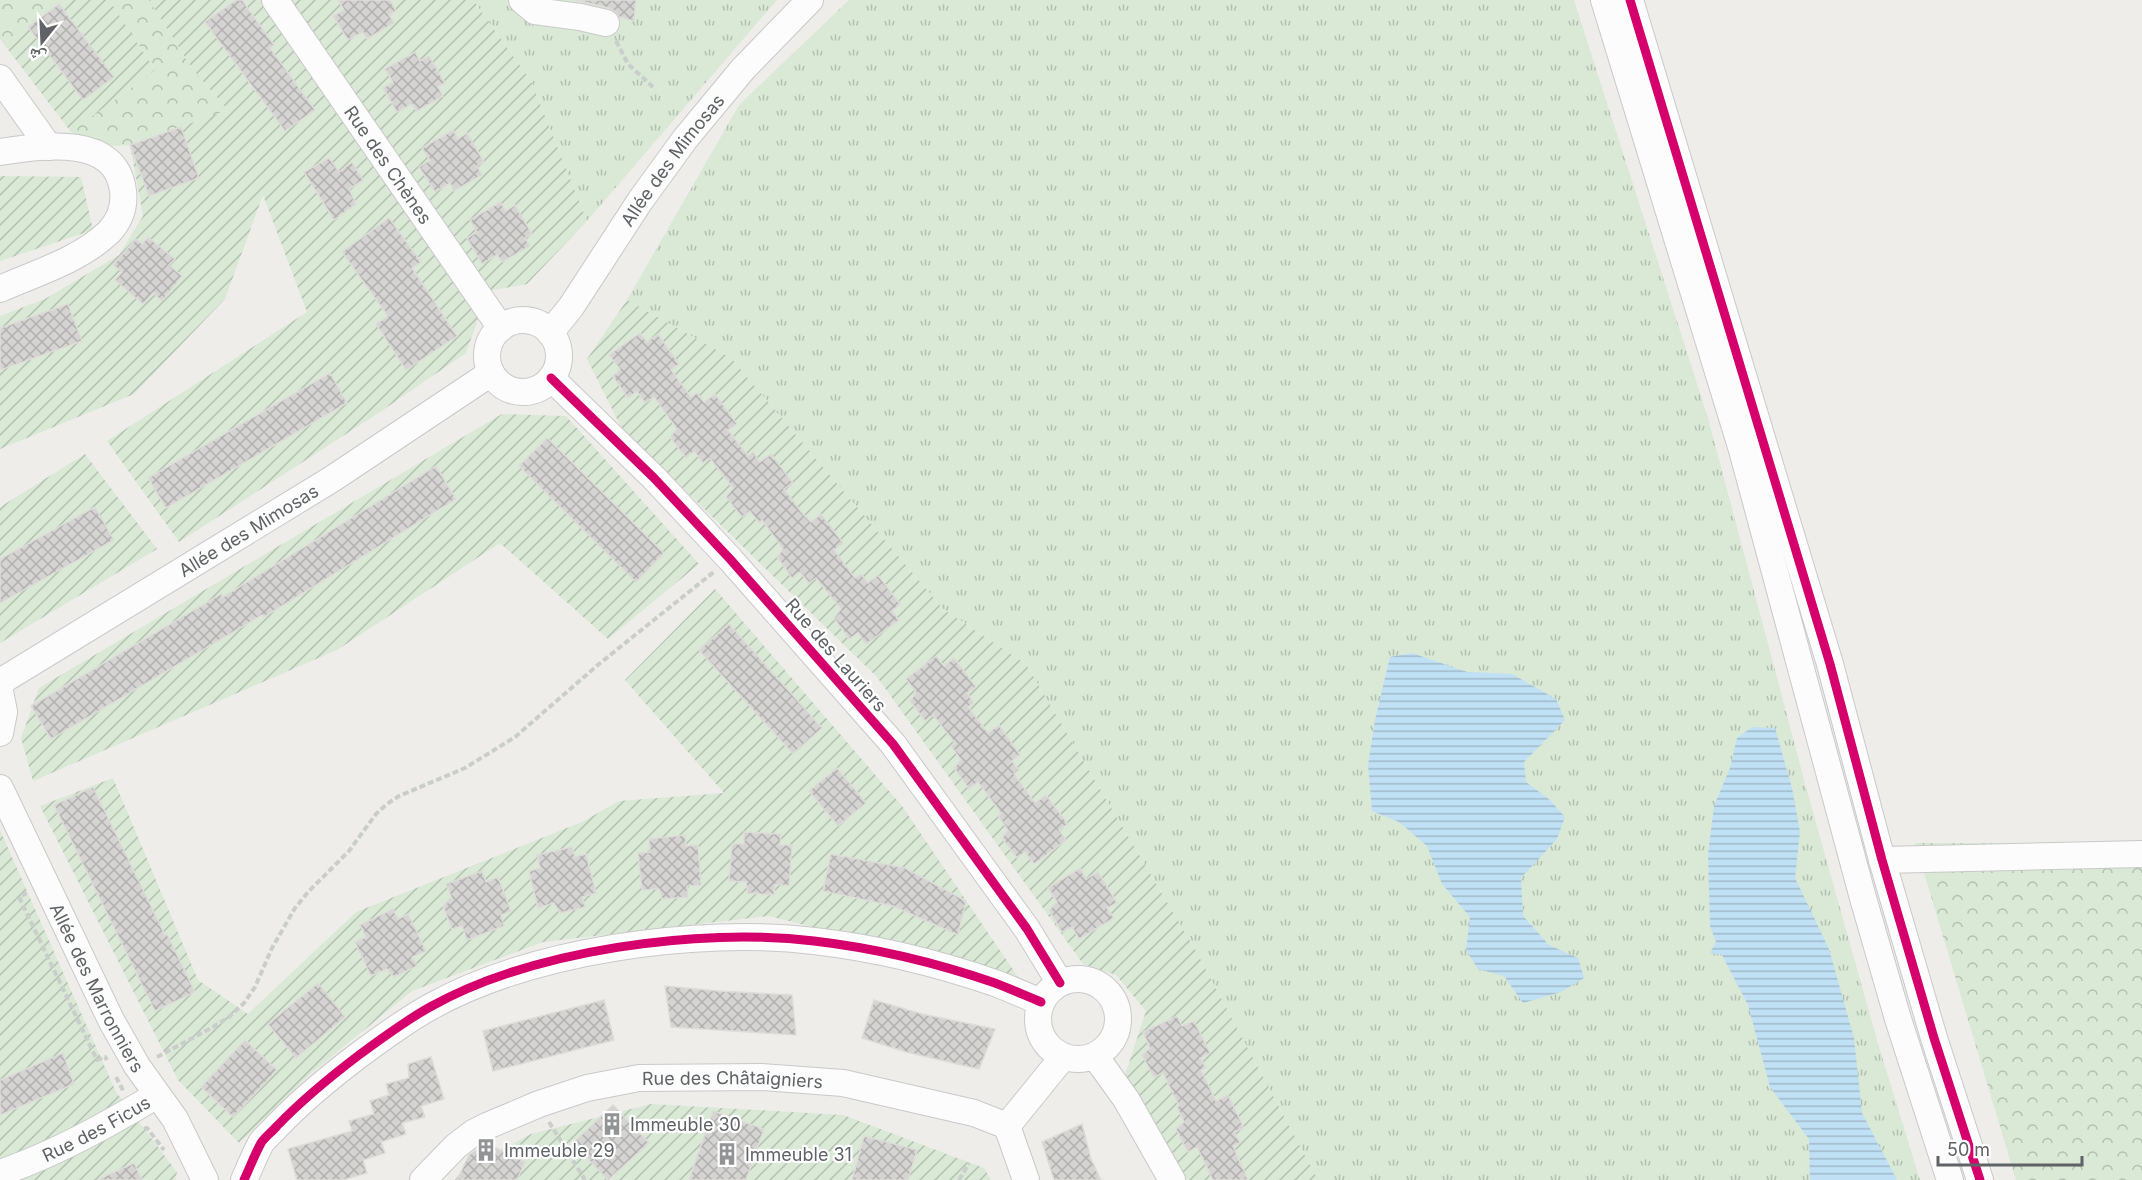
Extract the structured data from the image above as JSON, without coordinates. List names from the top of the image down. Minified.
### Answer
{"streets":{"street":["Allée des Mimosas","Rue des Chènes","Rue des Lauriers","Allée des Marronniers","Rue des Châtaigniers","Rue des Ficus"]},"crossings":[["Allée des Mimosas","Rue des Chènes"],["Allée des Mimosas","Rue des Lauriers"],["Rue des Chènes","Rue des Lauriers"],["Allée des Marronniers","Rue des Ficus"]],"places":{"building":["Immeuble 30","Immeuble 29","Immeuble 31"]},"scale_bar":"50 m","north":"bottom"}
